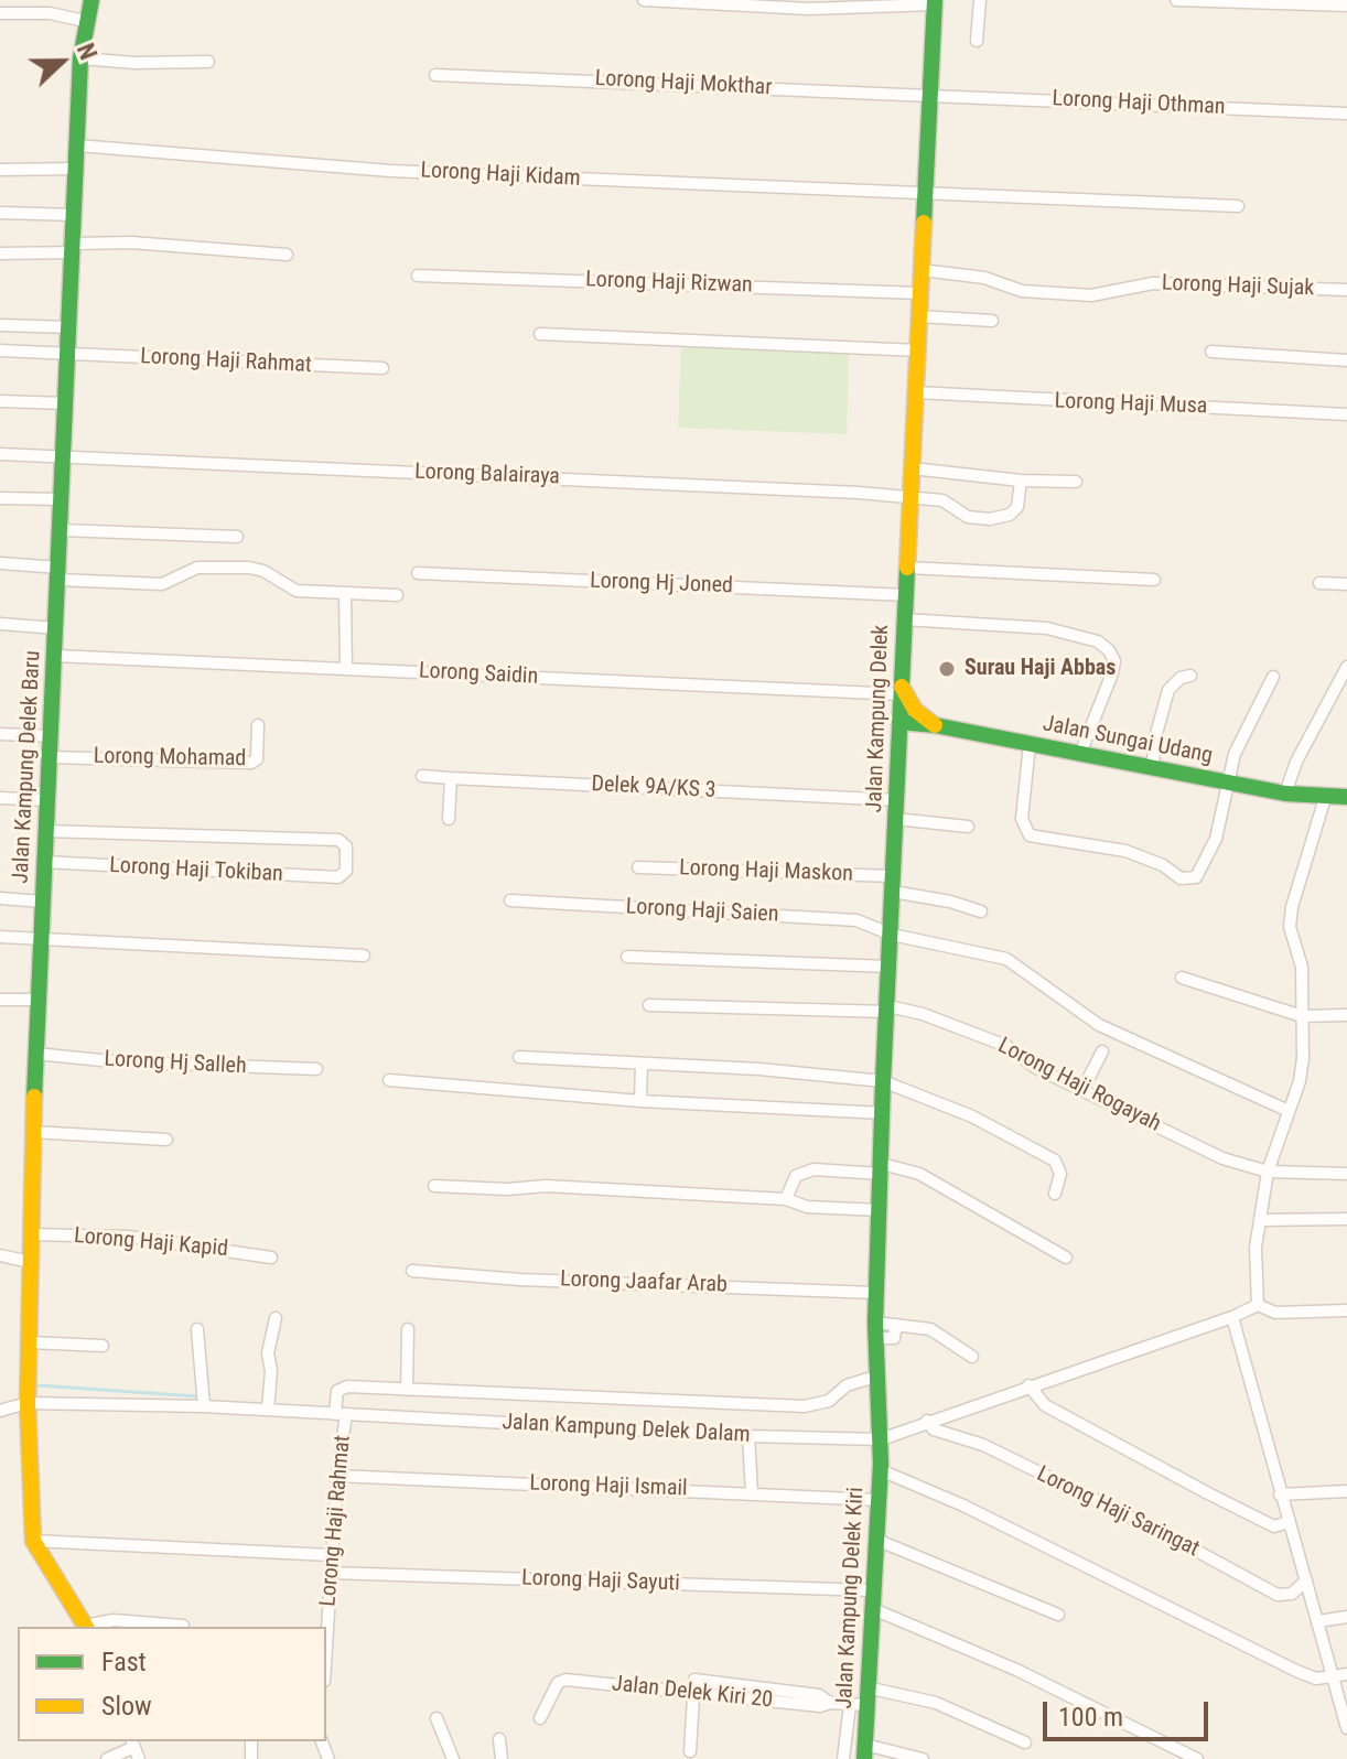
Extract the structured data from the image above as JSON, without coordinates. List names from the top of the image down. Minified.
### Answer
{"streets":{"street":["Lorong Haji Mokthar","Lorong Haji Othman","Lorong Haji Kidam","Lorong Haji Rizwan","Lorong Haji Sujak","Lorong Haji Rahmat","Lorong Haji Musa","Lorong Balairaya","Lorong Hj Joned","Lorong Saidin","Jalan Kampung Delek","Jalan Sungai Udang","Lorong Mohamad","Jalan Kampung Delek Baru","Delek 9A/KS 3","Lorong Haji Tokiban","Lorong Haji Maskon","Lorong Haji Saien","Lorong Hj Salleh","Lorong Haji Rogayah","Lorong Haji Kapid","Lorong Jaafar Arab","Jalan Kampung Delek Dalam","Lorong Haji Ismail","Lorong Haji Saringat","Lorong Haji Sayuti","Jalan Kampung Delek Kiri","Jalan Delek Kiri 20"]},"crossings":[["Lorong Haji Mokthar","Lorong Haji Othman"],["Lorong Haji Mokthar","Jalan Kampung Delek"],["Lorong Haji Othman","Jalan Kampung Delek"],["Lorong Haji Kidam","Jalan Kampung Delek"],["Lorong Haji Kidam","Jalan Kampung Delek Baru"],["Lorong Haji Rizwan","Jalan Kampung Delek"],["Lorong Haji Sujak","Jalan Kampung Delek"],["Lorong Haji Rahmat","Jalan Kampung Delek Baru"],["Lorong Haji Rahmat","Jalan Kampung Delek Dalam"],["Lorong Haji Rahmat","Lorong Haji Ismail"],["Lorong Haji Rahmat","Lorong Haji Sayuti"],["Lorong Haji Musa","Jalan Kampung Delek"],["Lorong Balairaya","Jalan Kampung Delek"],["Lorong Balairaya","Jalan Kampung Delek Baru"],["Lorong Hj Joned","Jalan Kampung Delek"],["Lorong Saidin","Jalan Kampung Delek"],["Lorong Saidin","Jalan Kampung Delek Baru"],["Jalan Kampung Delek","Jalan Sungai Udang"],["Jalan Kampung Delek","Delek 9A/KS 3"],["Jalan Kampung Delek","Lorong Haji Maskon"],["Jalan Kampung Delek","Lorong Haji Saien"],["Jalan Kampung Delek","Lorong Haji Rogayah"],["Jalan Kampung Delek","Lorong Jaafar Arab"],["Jalan Kampung Delek","Jalan Kampung Delek Dalam"],["Jalan Kampung Delek","Jalan Kampung Delek Kiri"],["Lorong Mohamad","Jalan Kampung Delek Baru"],["Jalan Kampung Delek Baru","Lorong Haji Tokiban"],["Jalan Kampung Delek Baru","Lorong Hj Salleh"],["Jalan Kampung Delek Baru","Lorong Haji Kapid"],["Jalan Kampung Delek Baru","Jalan Kampung Delek Dalam"],["Jalan Kampung Delek Dalam","Lorong Haji Saringat"],["Jalan Kampung Delek Dalam","Jalan Kampung Delek Kiri"],["Lorong Haji Ismail","Jalan Kampung Delek Kiri"],["Lorong Haji Sayuti","Jalan Kampung Delek Kiri"],["Jalan Kampung Delek Kiri","Jalan Delek Kiri 20"]],"places":["Surau Haji Abbas"],"legend":["Fast","Slow"],"scale_bar":"100 m","north":"right"}
